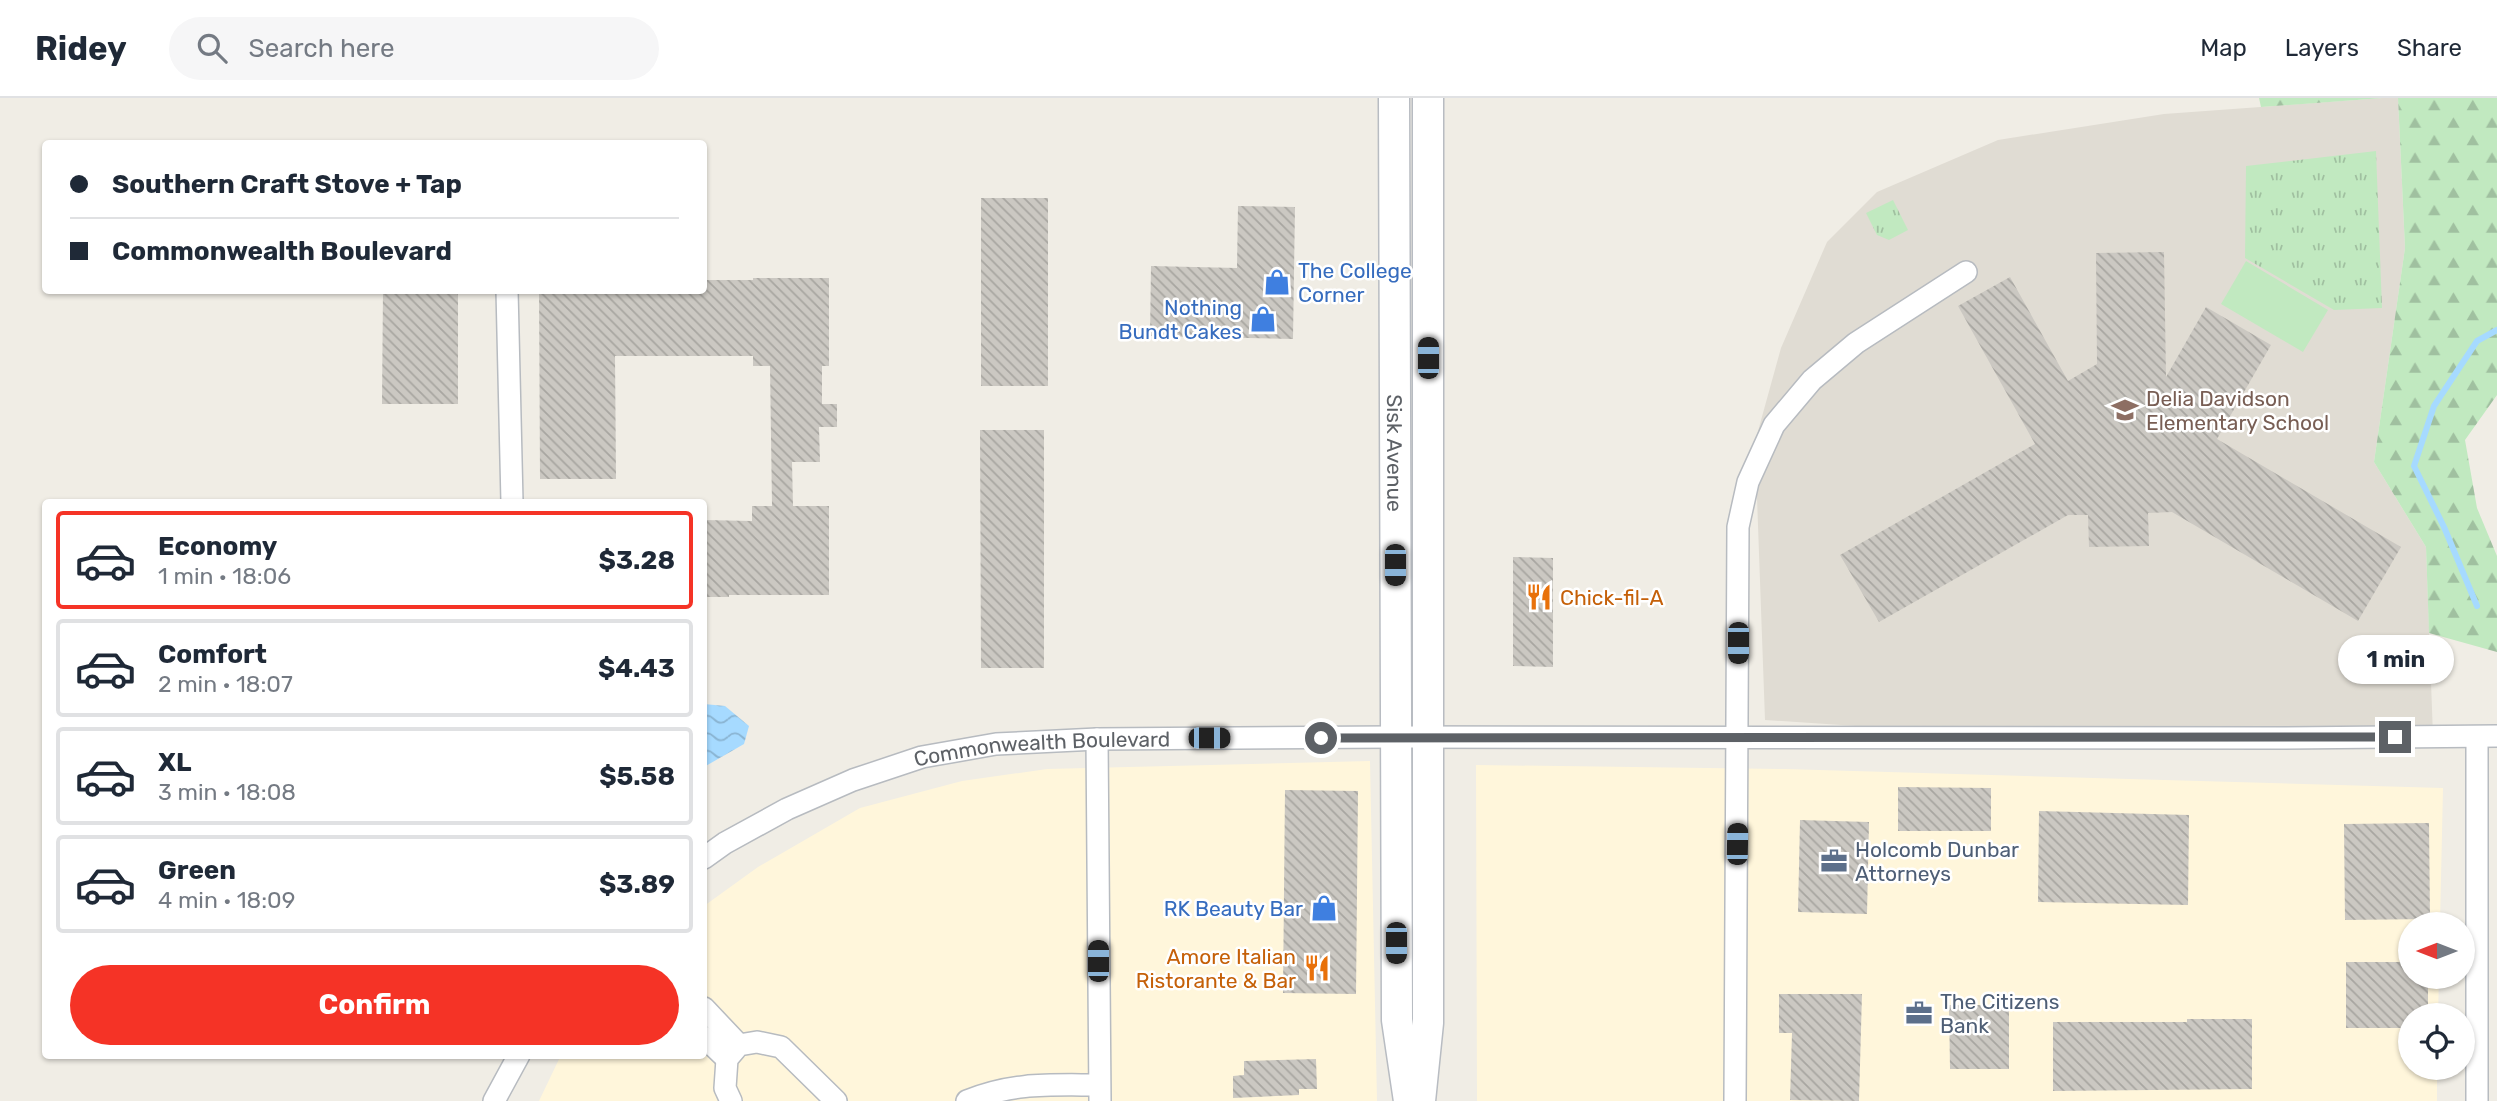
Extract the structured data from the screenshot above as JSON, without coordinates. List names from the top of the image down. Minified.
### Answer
{"streets":{"street":["Sisk Avenue","Commonwealth Boulevard"]},"crossings":[["Sisk Avenue","Commonwealth Boulevard"]],"places":{"shop":["The College Corner","Nothing Bundt Cakes","RK Beauty Bar"],"school or university":["Delia Davidson Elementary School"],"restaurant":["Chick-fil-A","Amore Italian Ristorante & Bar"],"office":["Holcomb Dunbar Attorneys","The Citizens Bank"]},"north":"left","page":{"header":"Ridey","search":"Search here","nav":["Map","Layers","Share"],"banner":["Southern Craft Stove + Tap","Commonwealth Boulevard"],"list":[{"name":"Economy","note":"1 min · 18:06","value":"$3.28"},{"name":"Comfort","note":"2 min · 18:07","value":"$4.43"},{"name":"XL","note":"3 min · 18:08","value":"$5.58"},{"name":"Green","note":"4 min · 18:09","value":"$3.89"}],"bubble":"1 min","buttons":"Confirm"}}
